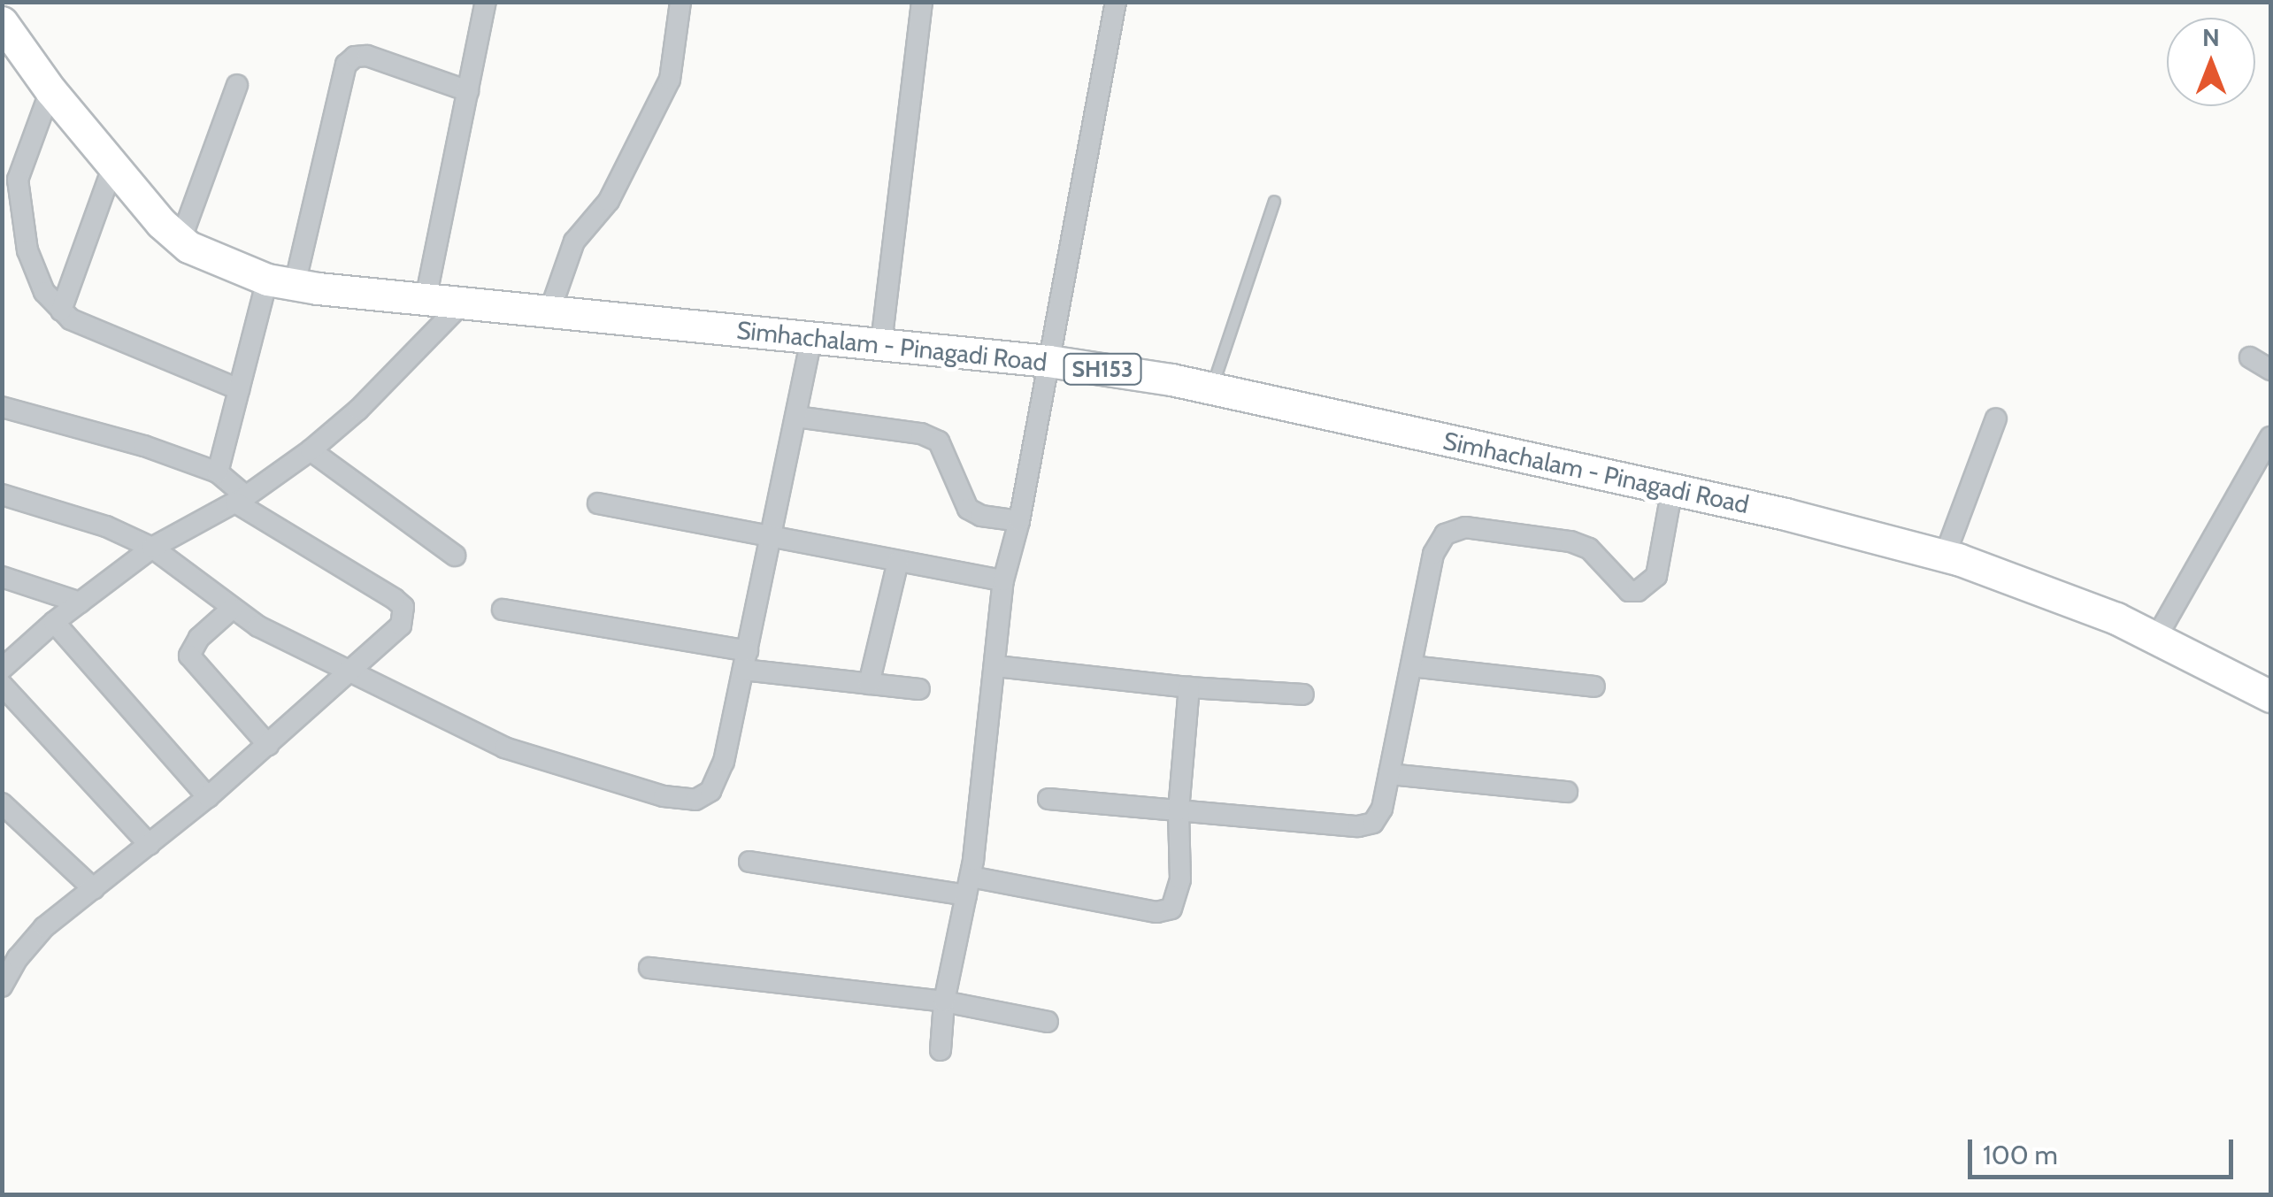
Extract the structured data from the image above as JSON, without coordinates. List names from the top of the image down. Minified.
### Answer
{"streets":{"main road":["Simhachalam - Pinagadi Road","SH153"]},"scale_bar":"100 m","north":"top"}
